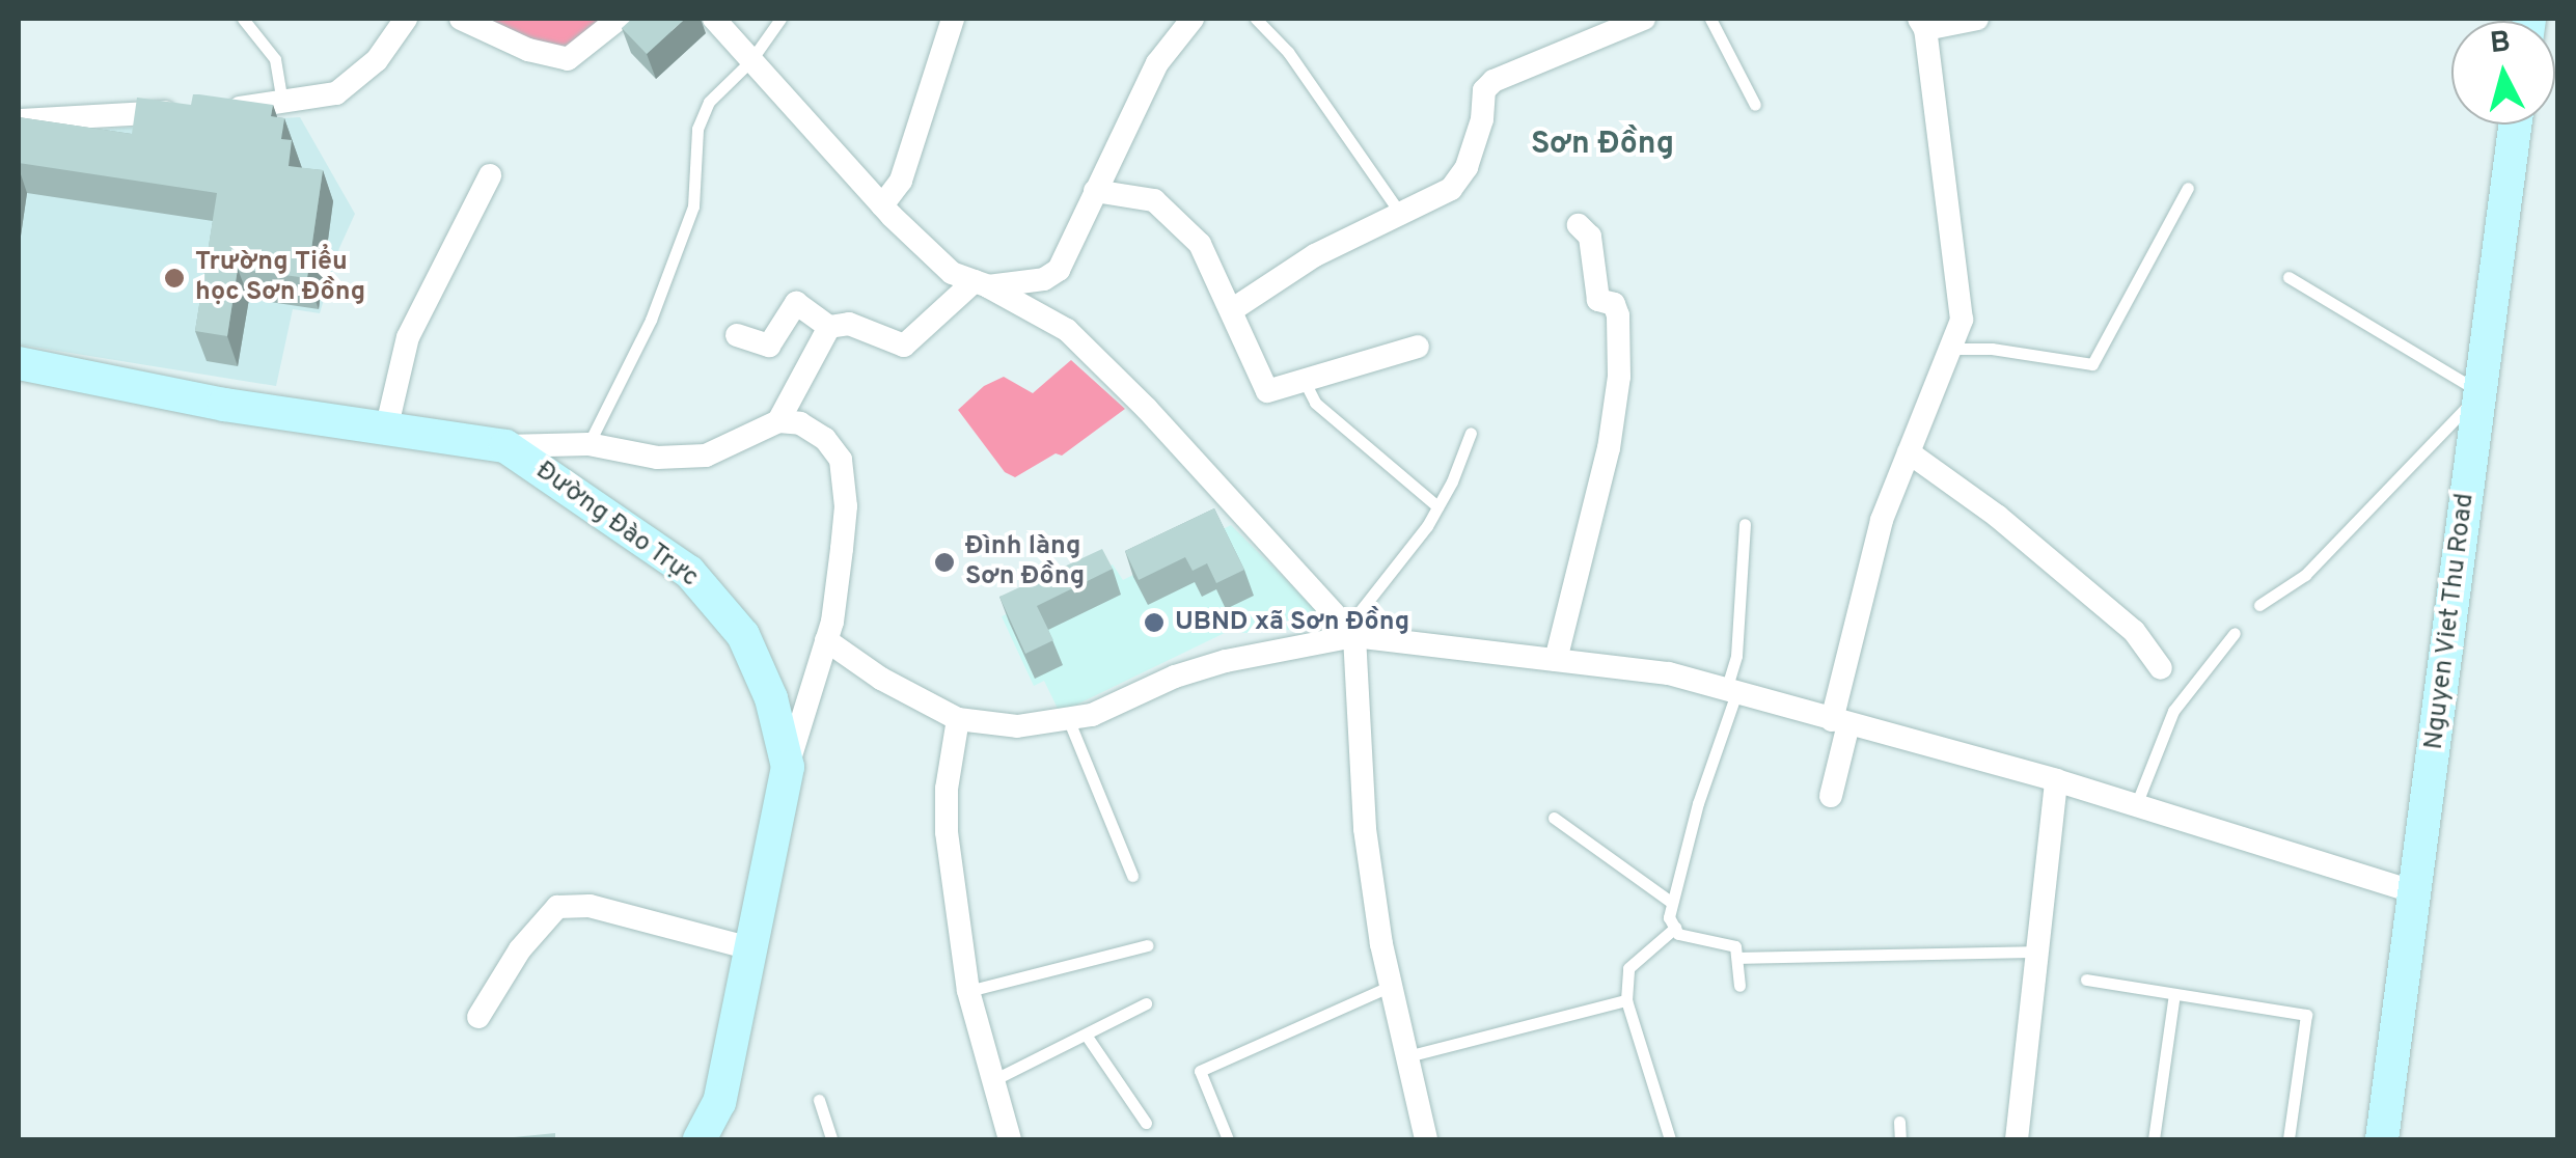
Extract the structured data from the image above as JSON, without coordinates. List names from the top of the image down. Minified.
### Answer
{"streets":{"street":["Đường Đào Trực","Nguyen Viet Thu Road"]},"districts":["Sơn Đồng"],"places":["Trường Tiểu học Sơn Đồng","Đình làng Sơn Đồng","UBND xã Sơn Đồng"],"north":"top"}
